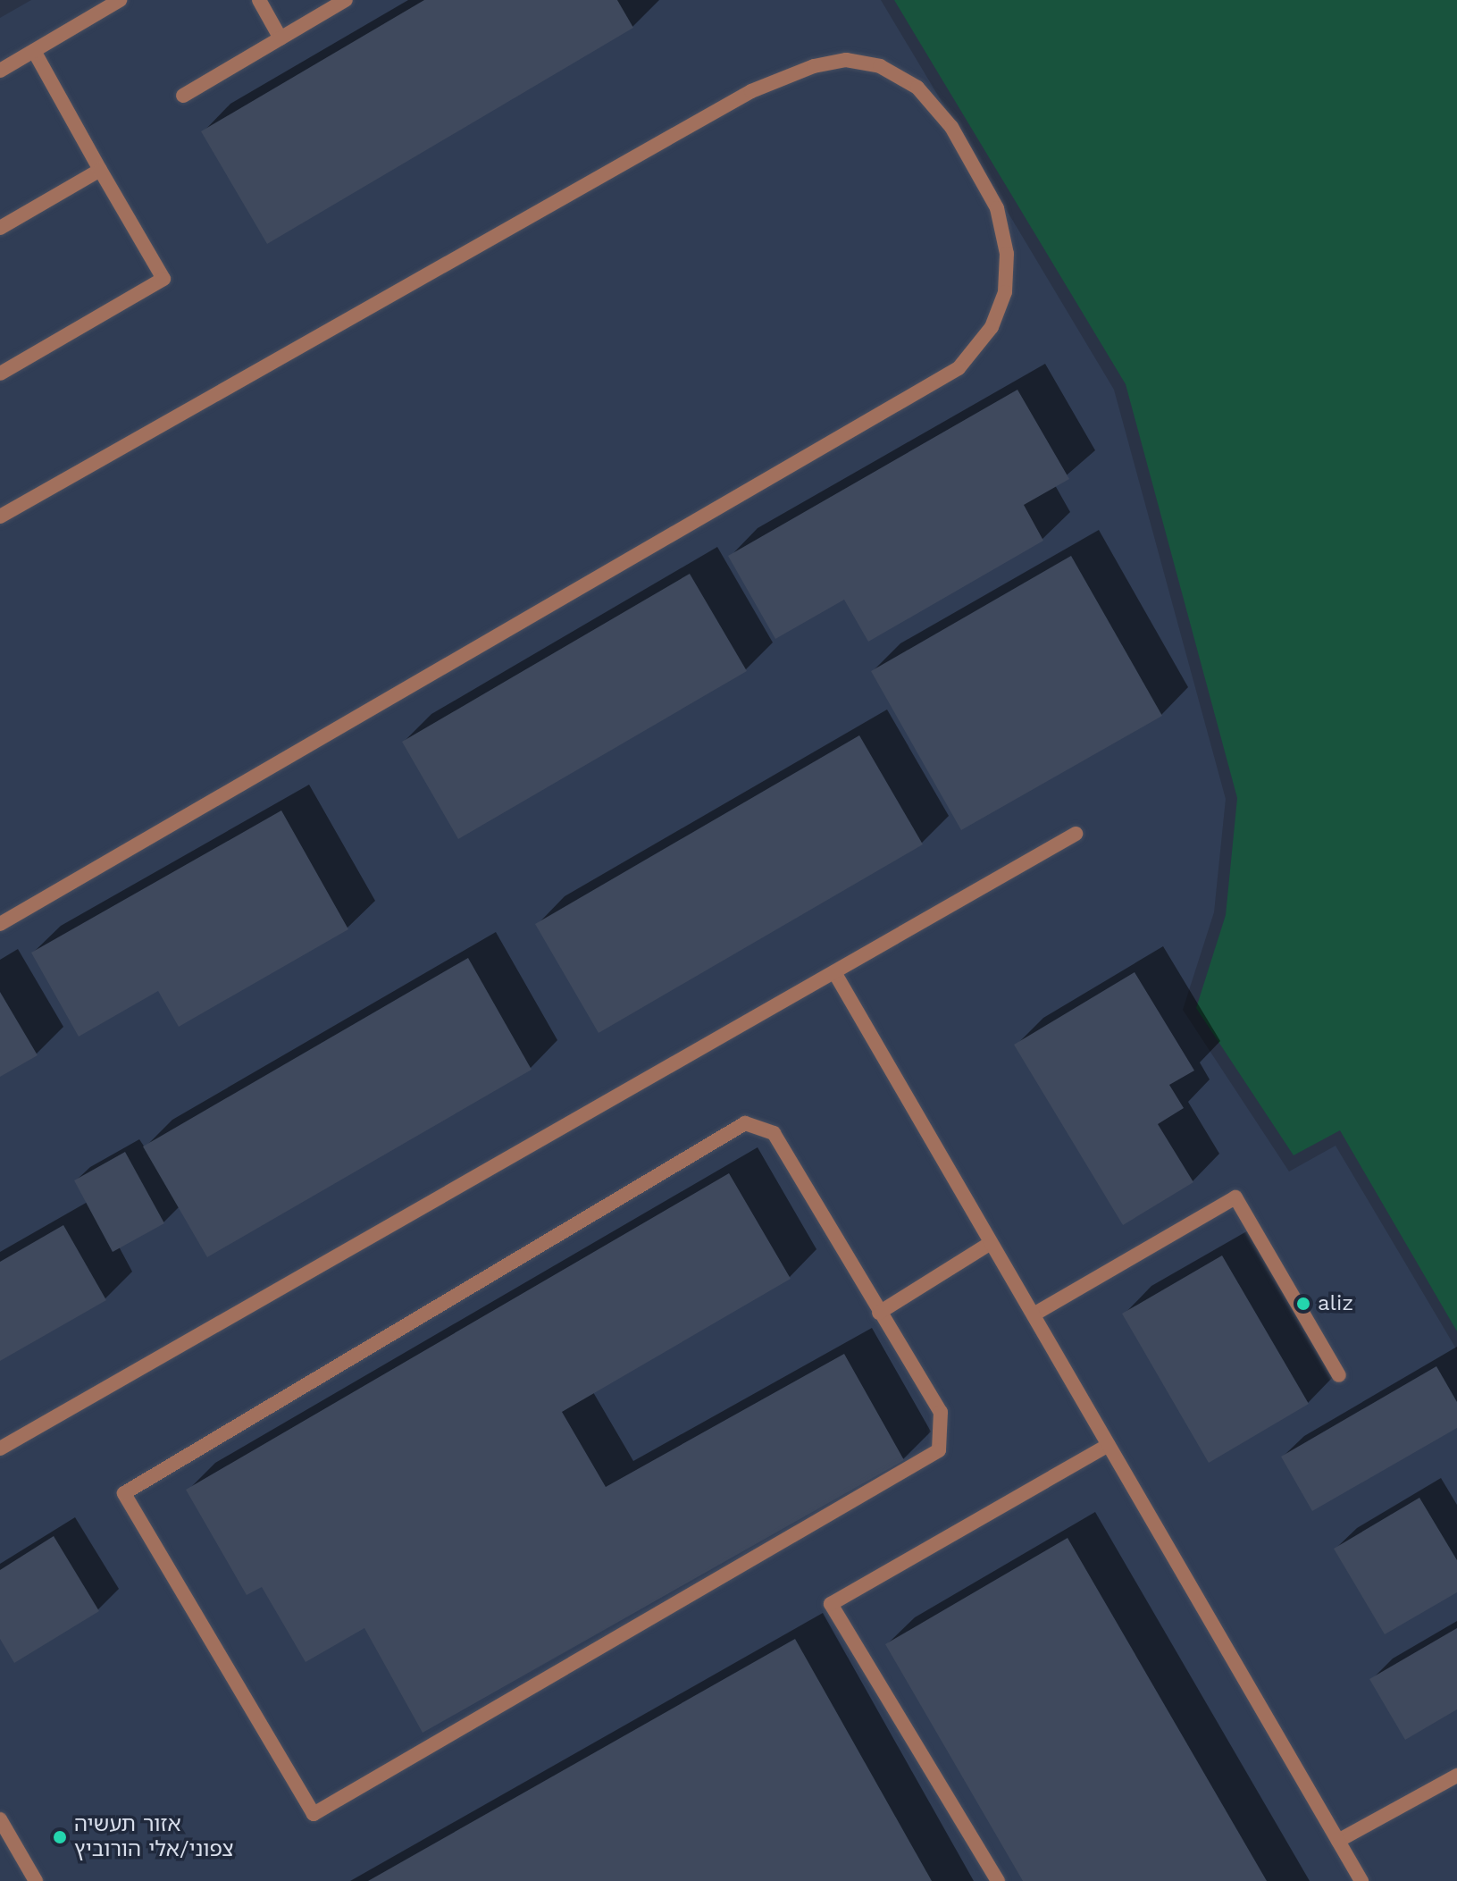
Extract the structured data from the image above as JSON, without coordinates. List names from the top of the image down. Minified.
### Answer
{"places":["aliz","אזור תעשיה צפוני/אלי הורוביץ"]}
